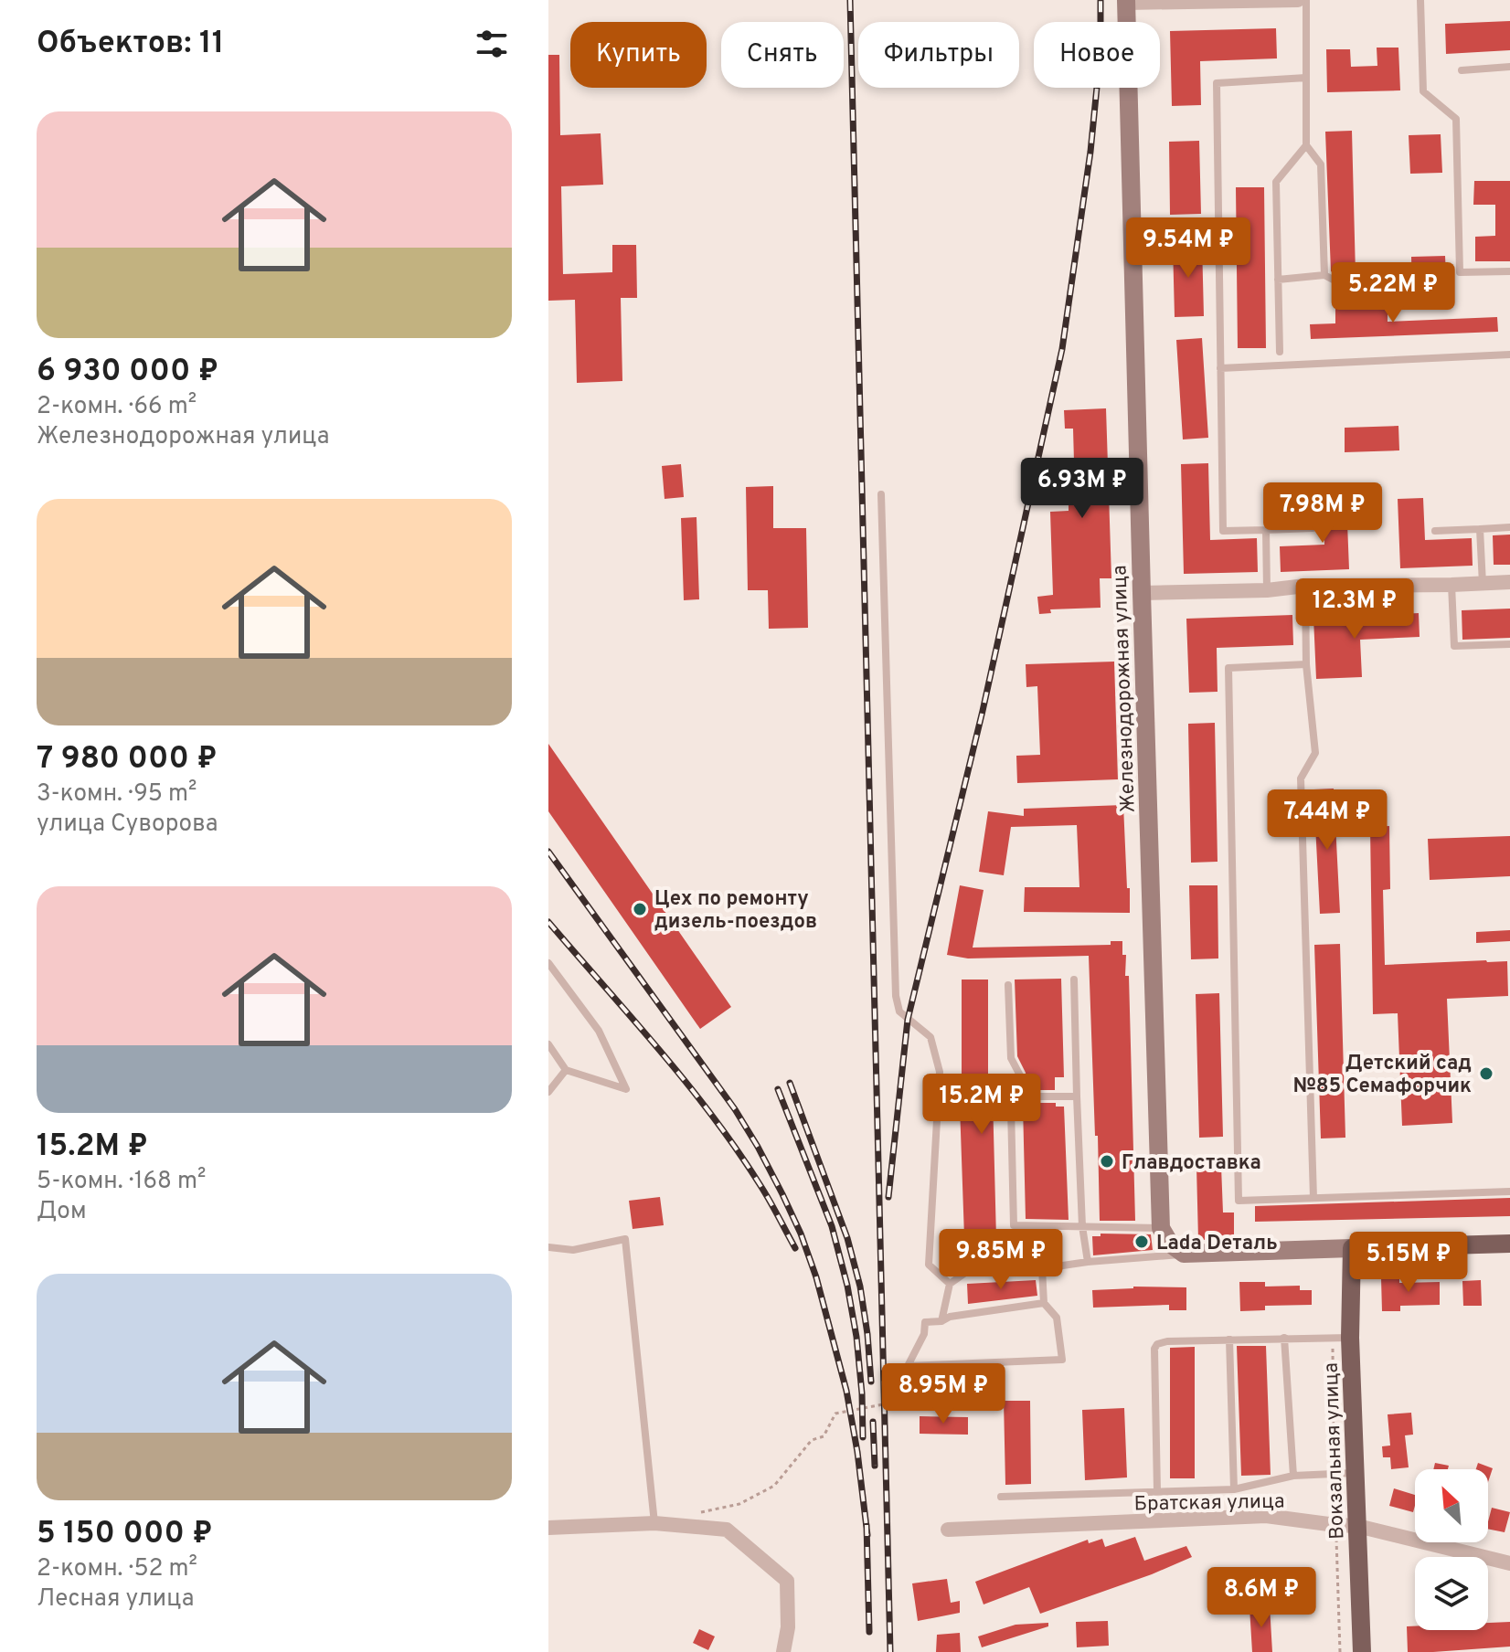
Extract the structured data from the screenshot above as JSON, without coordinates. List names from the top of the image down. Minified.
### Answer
{"streets":{"main road":["Железнодорожная улица","Вокзальная улица"],"street":["Братская улица"]},"crossings":[["Вокзальная улица","Братская улица"]],"places":["Цех по ремонту дизель-поездов","Детский сад №85 Семафорчик","Главдоставка","Lada Dеталь"],"north":"top left","page":{"heading":"Объектов: 11","chip":["Купить","Снять","Фильтры","Новое"],"list":[{"name":"6 930 000 ₽","note":"2-комн. · 66 m² · Железнодорожная улица"},{"name":"7 980 000 ₽","note":"3-комн. · 95 m² · улица Суворова"},{"name":"15.2M ₽","note":"5-комн. · 168 m² · Дом"},{"name":"5 150 000 ₽","note":"2-комн. · 52 m² · Лесная улица"}],"price":["9.54M ₽","5.22M ₽","6.93M ₽","7.98M ₽","12.3M ₽","7.44M ₽","15.2M ₽","9.85M ₽","5.15M ₽","8.95M ₽","8.6M ₽"]}}
